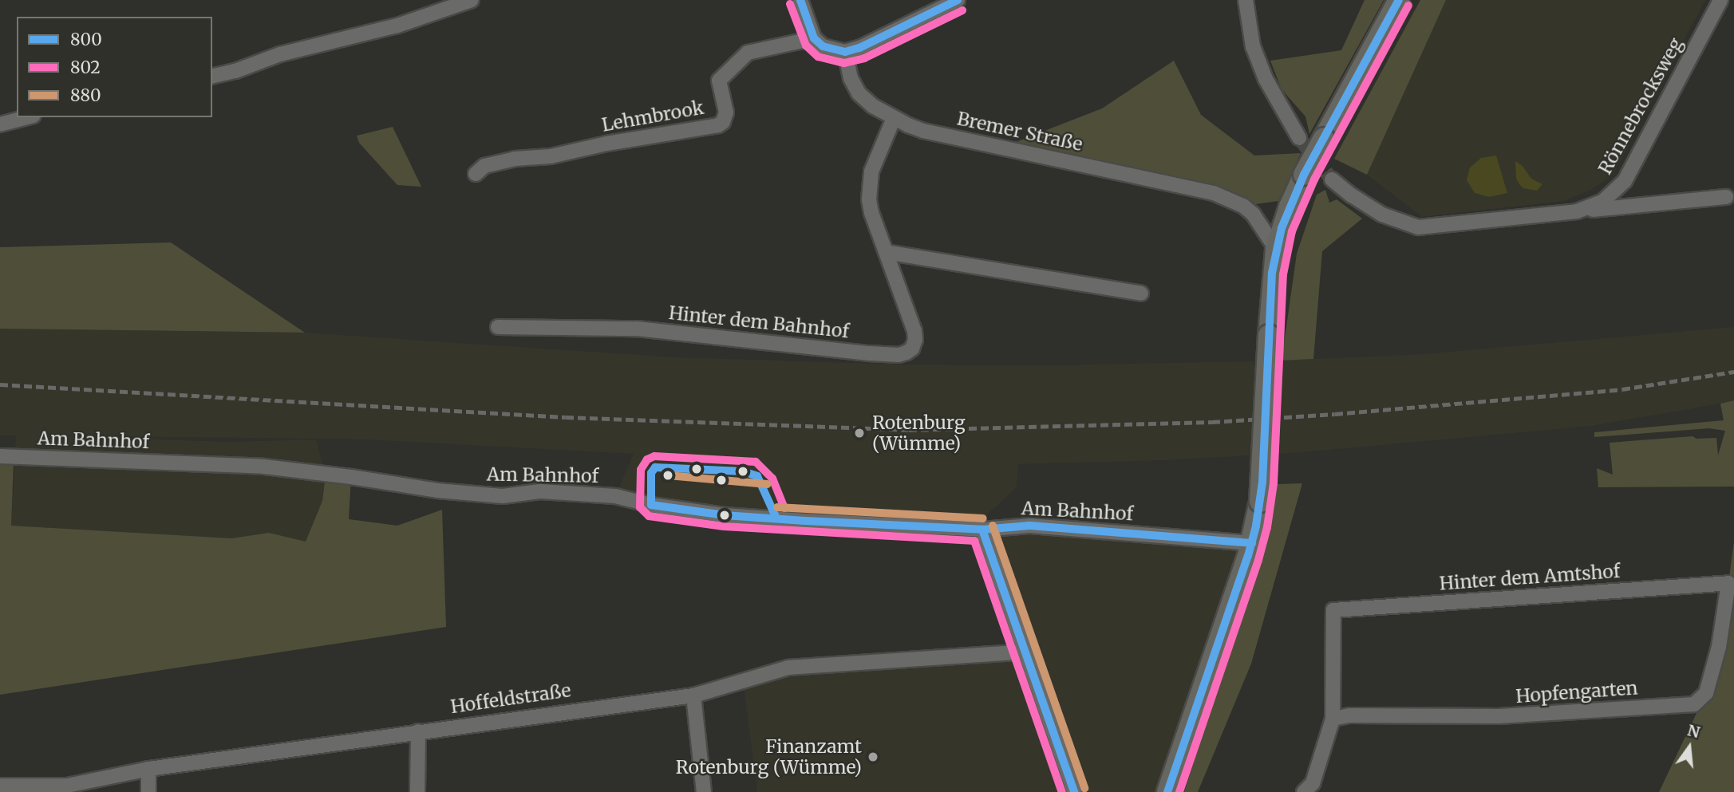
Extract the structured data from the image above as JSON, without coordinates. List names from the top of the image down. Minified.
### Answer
{"streets":{"street":["Rönnebrocksweg","Lehmbrook","Bremer Straße","Hinter dem Bahnhof","Am Bahnhof","Hinter dem Amtshof","Hopfengarten","Hoffeldstraße"]},"crossings":[["Bremer Straße","Hinter dem Bahnhof"],["Hinter dem Amtshof","Hopfengarten"]],"places":["Rotenburg (Wümme)","Finanzamt Rotenburg (Wümme)"],"lines":["transit line 800","transit line 802","transit line 880"],"legend":["800","802","880"],"north":"top"}
